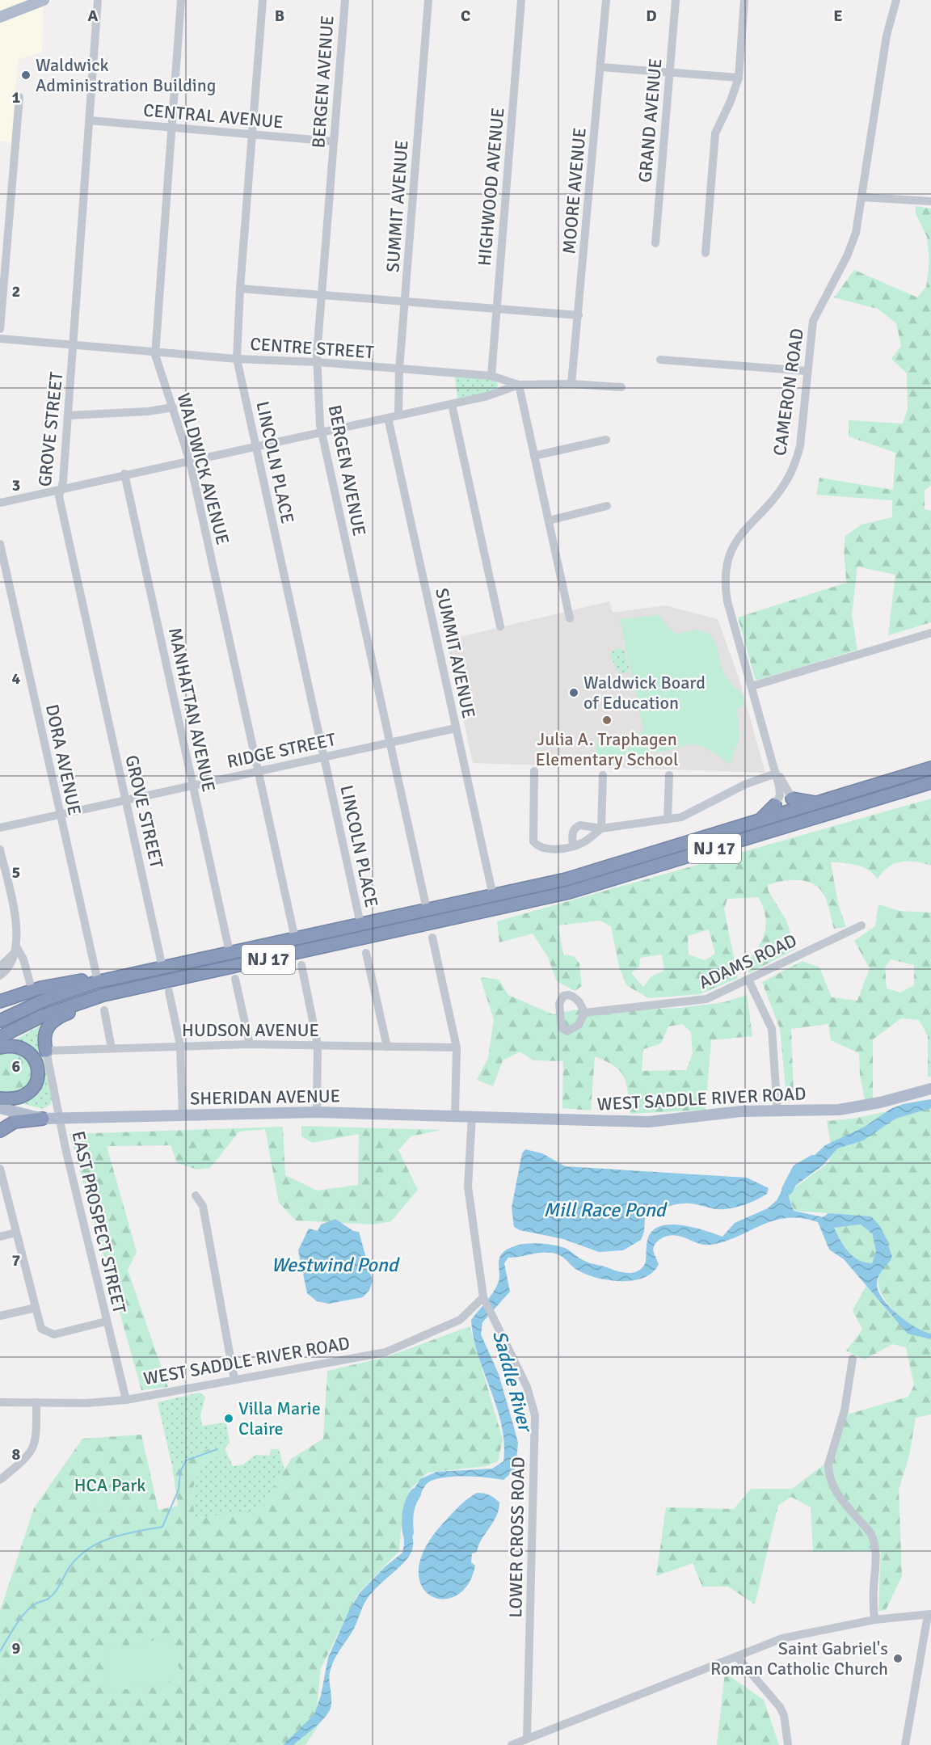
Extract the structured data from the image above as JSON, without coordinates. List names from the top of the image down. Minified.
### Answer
{"streets":{"highway":["NJ 17"],"main road":["SHERIDAN AVENUE","WEST SADDLE RIVER ROAD"],"street":["BERGEN AVENUE","CENTRAL AVENUE","GRAND AVENUE","HIGHWOOD AVENUE","MOORE AVENUE","SUMMIT AVENUE","CENTRE STREET","CAMERON ROAD","GROVE STREET","LINCOLN PLACE","WALDWICK AVENUE","MANHATTAN AVENUE","RIDGE STREET","DORA AVENUE","ADAMS ROAD","HUDSON AVENUE","EAST PROSPECT STREET","LOWER CROSS ROAD"]},"crossings":[["BERGEN AVENUE","CENTRAL AVENUE"],["BERGEN AVENUE","CENTRE STREET"],["BERGEN AVENUE","RIDGE STREET"],["BERGEN AVENUE","NJ 17"],["CENTRAL AVENUE","GROVE STREET"],["CENTRAL AVENUE","LINCOLN PLACE"],["CENTRAL AVENUE","WALDWICK AVENUE"],["HIGHWOOD AVENUE","CENTRE STREET"],["MOORE AVENUE","CENTRE STREET"],["SUMMIT AVENUE","CENTRE STREET"],["SUMMIT AVENUE","RIDGE STREET"],["SUMMIT AVENUE","NJ 17"],["CENTRE STREET","GROVE STREET"],["CENTRE STREET","LINCOLN PLACE"],["CENTRE STREET","WALDWICK AVENUE"],["GROVE STREET","RIDGE STREET"],["GROVE STREET","NJ 17"],["LINCOLN PLACE","RIDGE STREET"],["LINCOLN PLACE","NJ 17"],["WALDWICK AVENUE","RIDGE STREET"],["WALDWICK AVENUE","NJ 17"],["MANHATTAN AVENUE","RIDGE STREET"],["MANHATTAN AVENUE","NJ 17"],["RIDGE STREET","DORA AVENUE"],["DORA AVENUE","NJ 17"],["HUDSON AVENUE","EAST PROSPECT STREET"],["SHERIDAN AVENUE","WEST SADDLE RIVER ROAD"],["SHERIDAN AVENUE","EAST PROSPECT STREET"],["SHERIDAN AVENUE","LOWER CROSS ROAD"],["WEST SADDLE RIVER ROAD","EAST PROSPECT STREET"],["WEST SADDLE RIVER ROAD","LOWER CROSS ROAD"]],"water":["Mill Race Pond","Westwind Pond","Saddle River"],"parks":["HCA Park"],"places":["Waldwick Administration Building","Waldwick Board of Education","Julia A. Traphagen Elementary School","Villa Marie Claire","Saint Gabriel's Roman Catholic Church"],"grid":{"columns":["A","B","C","D","E"],"rows":["1","2","3","4","5","6","7","8","9"]}}
